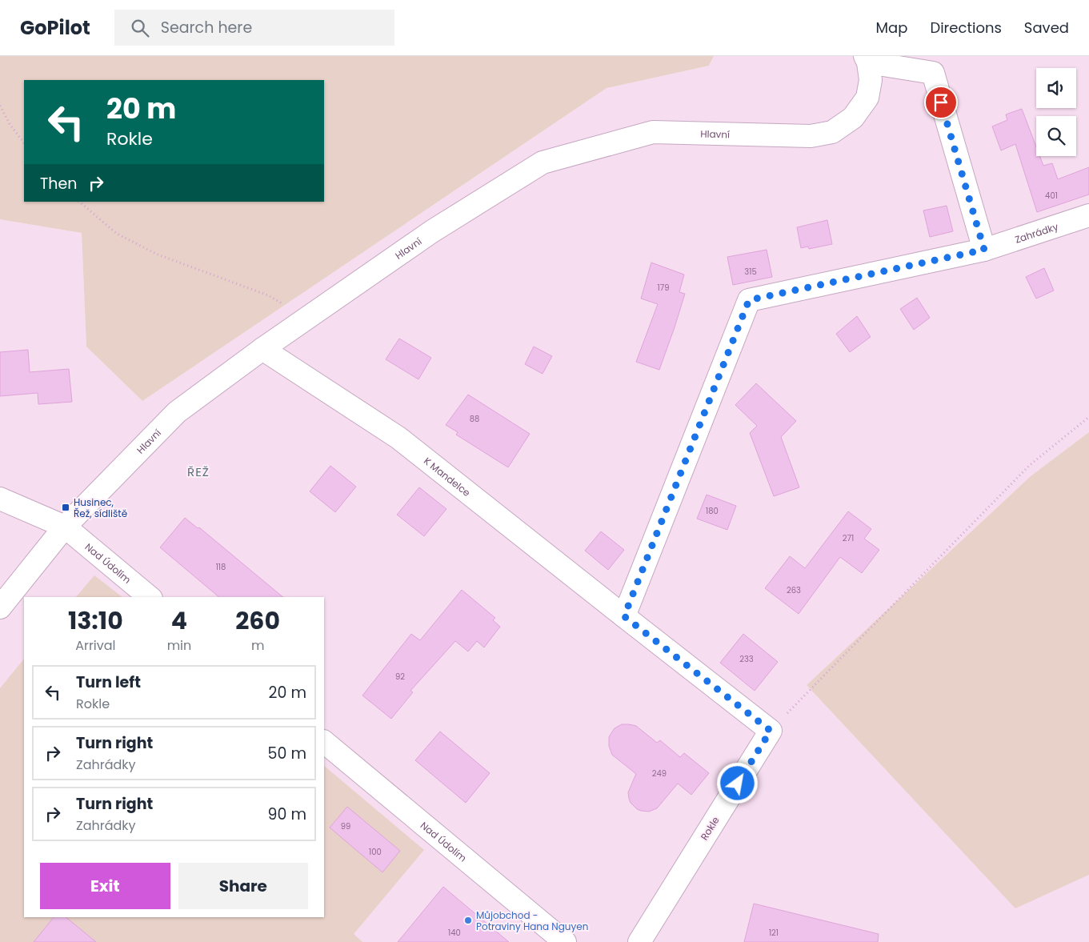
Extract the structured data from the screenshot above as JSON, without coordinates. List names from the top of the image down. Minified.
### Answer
{"streets":{"street":["Hlavní","Zahrádky","K Mandelce","Nad Údolím","Rokle"]},"crossings":[["Hlavní","K Mandelce"],["Hlavní","Nad Údolím"],["Zahrádky","K Mandelce"]],"districts":["ŘEŽ"],"places":{"transit":["Husinec, Řež, sídliště"],"other":["Můjobchod - Potraviny Hana Nguyen"]},"house_numbers":["401","315","179","88","180","271","118","263","233","92","249","99","100","140","121"],"page":{"header":"GoPilot","search":"Search here","nav":["Map","Directions","Saved"],"turn":["20 m","Rokle"],"then":"Then","eta":["13:10","Arrival","4","min","260","m"],"list":[{"name":"Turn left","note":"Rokle","value":"20 m"},{"name":"Turn right","note":"Zahrádky","value":"50 m"},{"name":"Turn right","note":"Zahrádky","value":"90 m"}],"buttons":["Exit","Share"]}}
